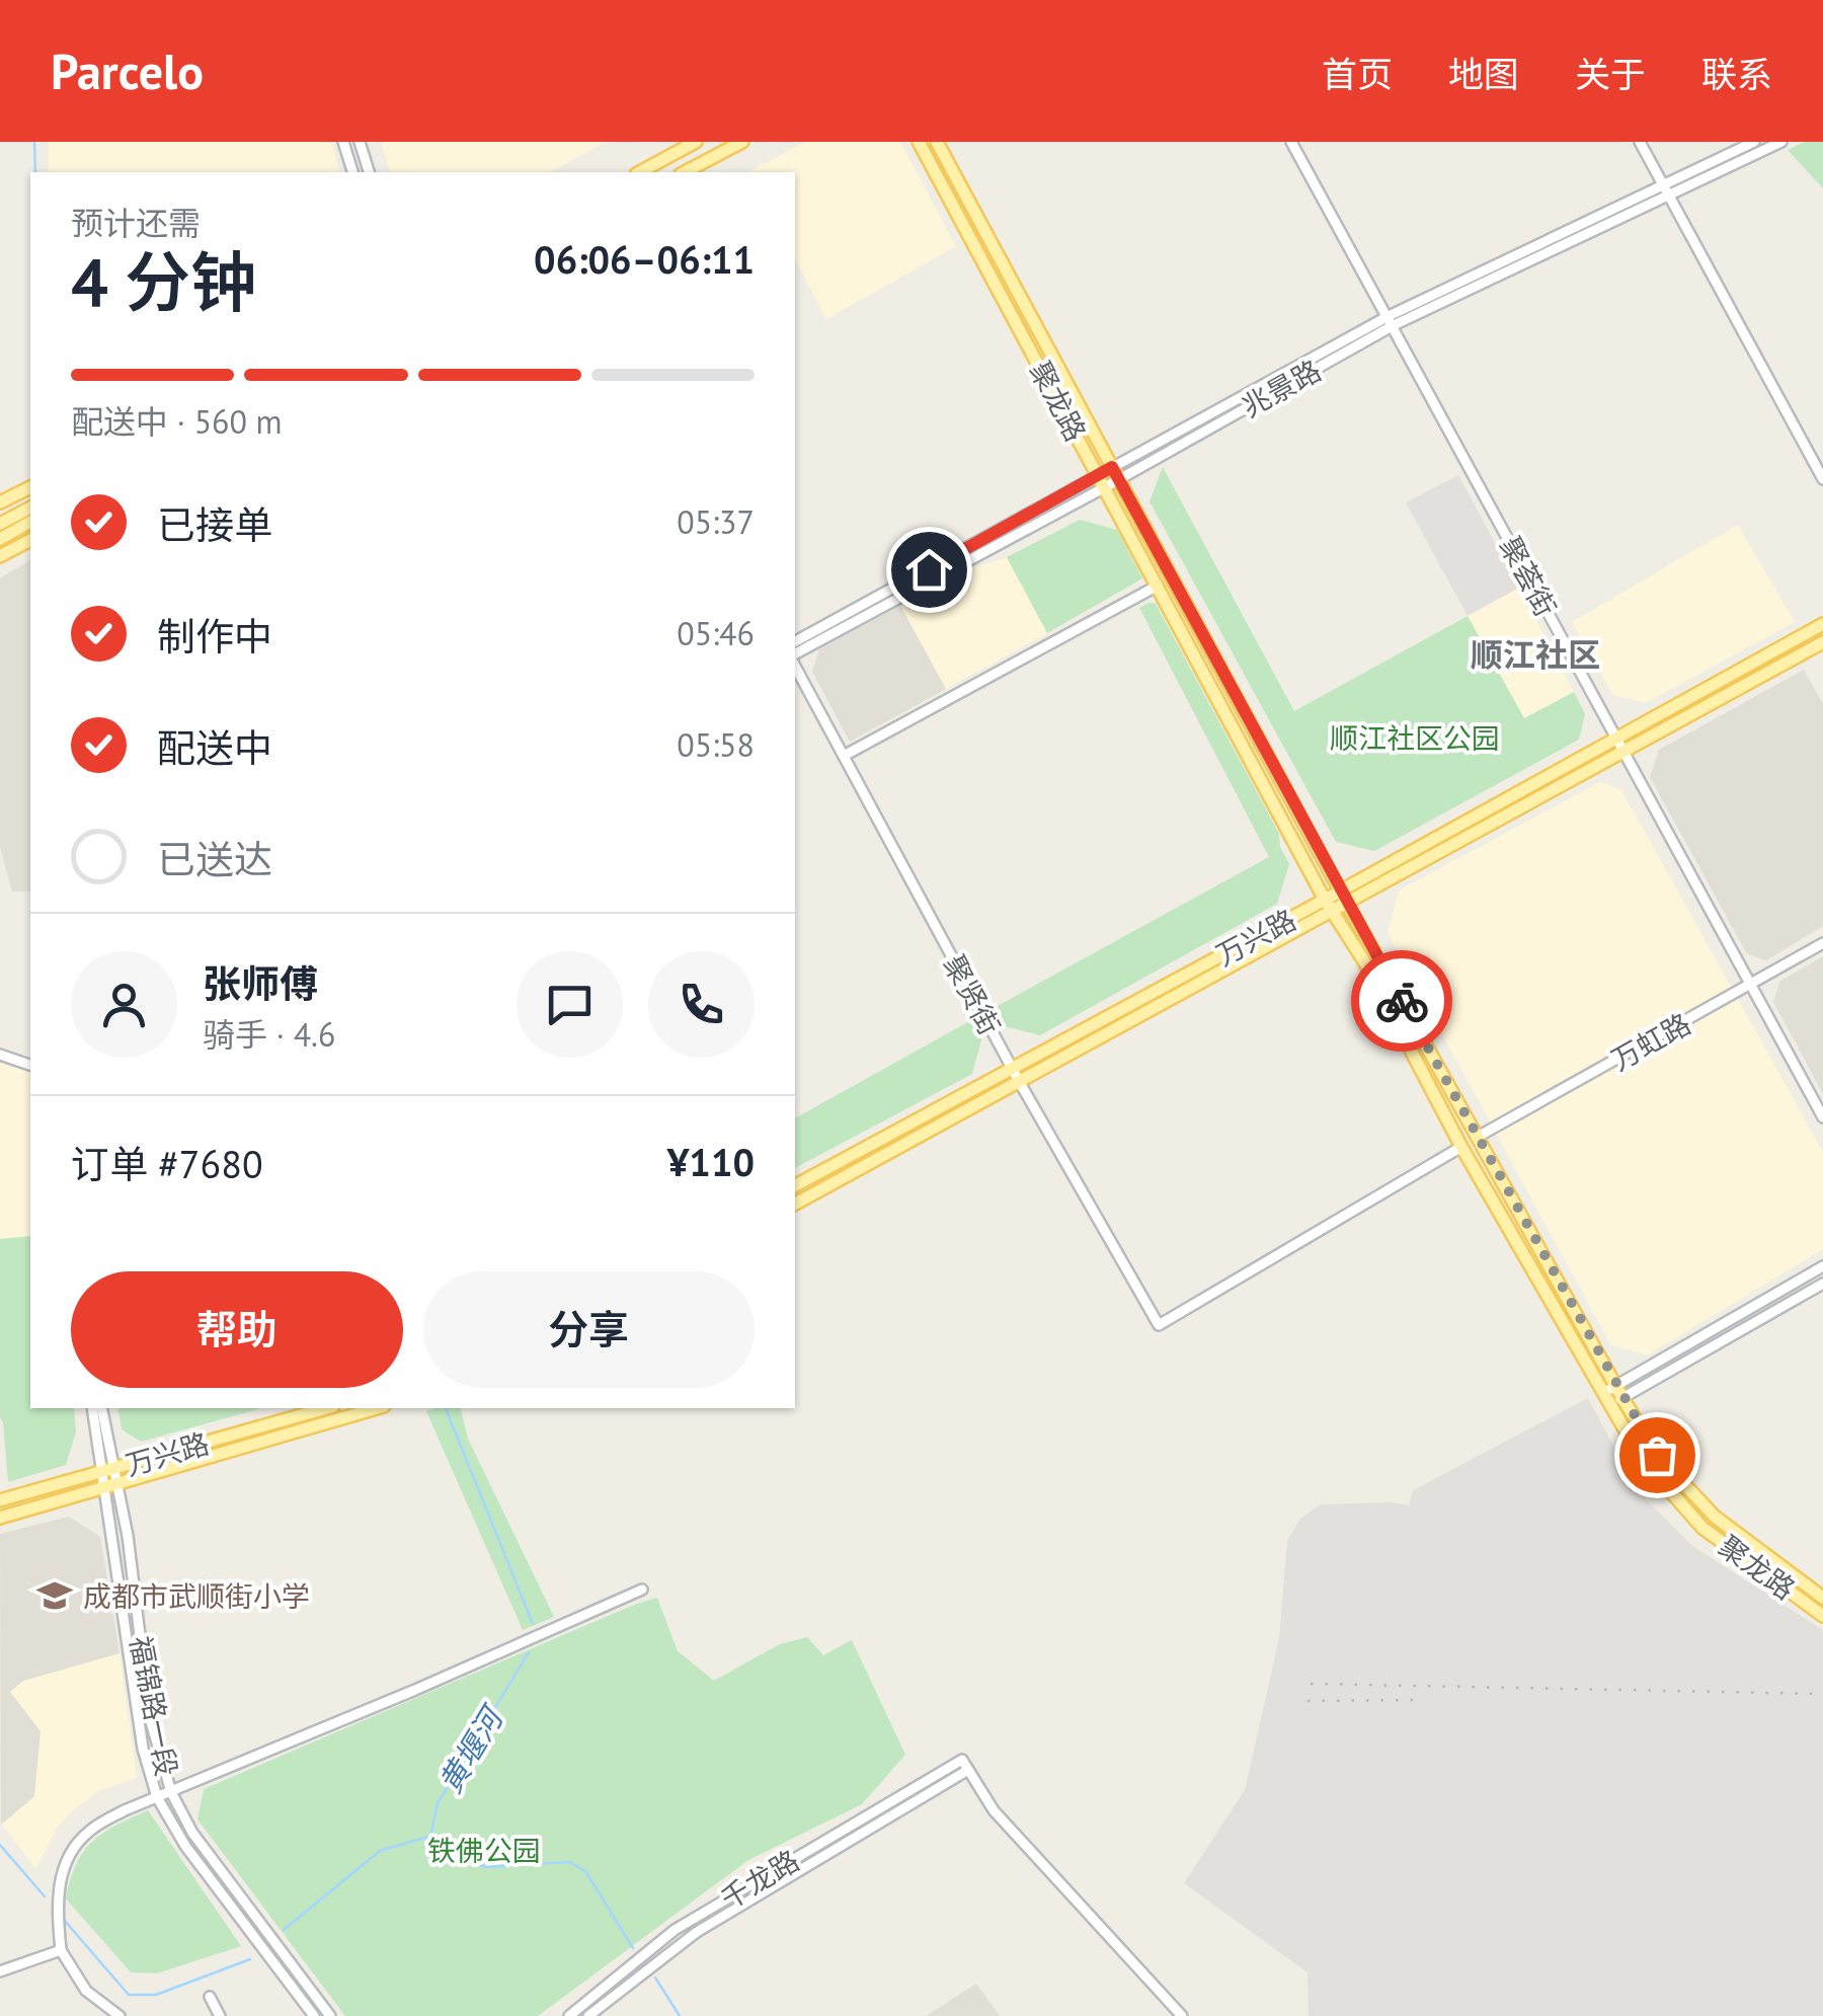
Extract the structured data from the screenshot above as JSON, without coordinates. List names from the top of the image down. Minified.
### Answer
{"streets":{"main road":["聚龙路","万兴路"],"street":["兆景路","聚荟街","聚贤街","万虹路","福锦路一段","千龙路"]},"crossings":[["兆景路","聚龙路"],["兆景路","聚荟街"],["聚龙路","万兴路"],["聚龙路","聚贤街"],["聚龙路","万虹路"],["聚荟街","万兴路"],["聚荟街","万虹路"],["万兴路","聚贤街"],["万兴路","福锦路一段"]],"districts":["顺江社区"],"water":["黄堰河"],"parks":["顺江社区公园","铁佛公园"],"places":{"school or university":["成都市武顺街小学"]},"page":{"header":"Parcelo","nav":["首页","地图","关于","联系"],"heading":["4 分钟","预计还需","06:06–06:11"],"panel":["张师傅","骑手 · 4.6","订单 #7680","¥110"],"bar":"配送中 · 560 m","list":[["已接单","05:37"],["制作中","05:46"],["配送中","05:58"],"已送达"],"buttons":["帮助","分享"]}}
